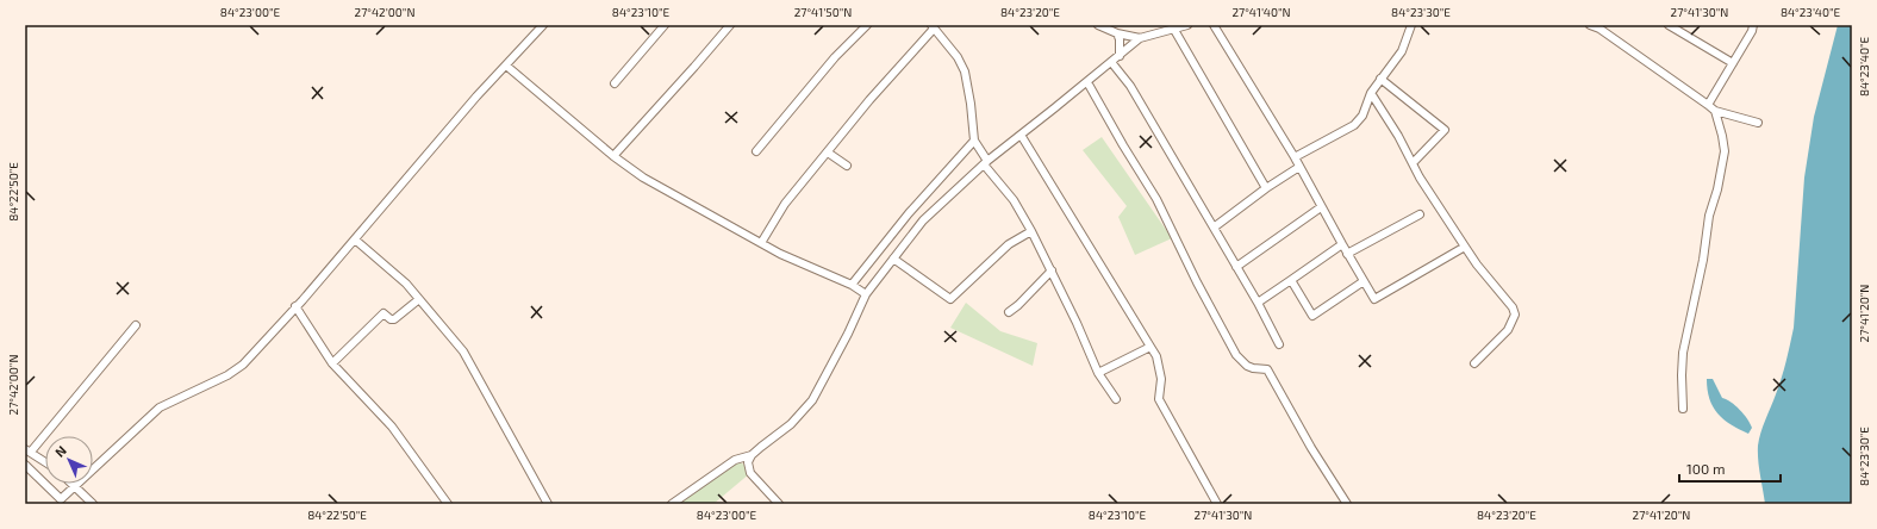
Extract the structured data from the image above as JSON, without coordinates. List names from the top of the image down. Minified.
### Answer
{"scale_bar":"100 m","north":"top left","coordinates":["84°23'00\"E","27°42'00\"N","84°23'10\"E","27°41'50\"N","84°23'20\"E","27°41'40\"N","84°23'30\"E","27°41'30\"N","84°23'40\"E","84°22'50\"E","27°41'20\"N"]}
